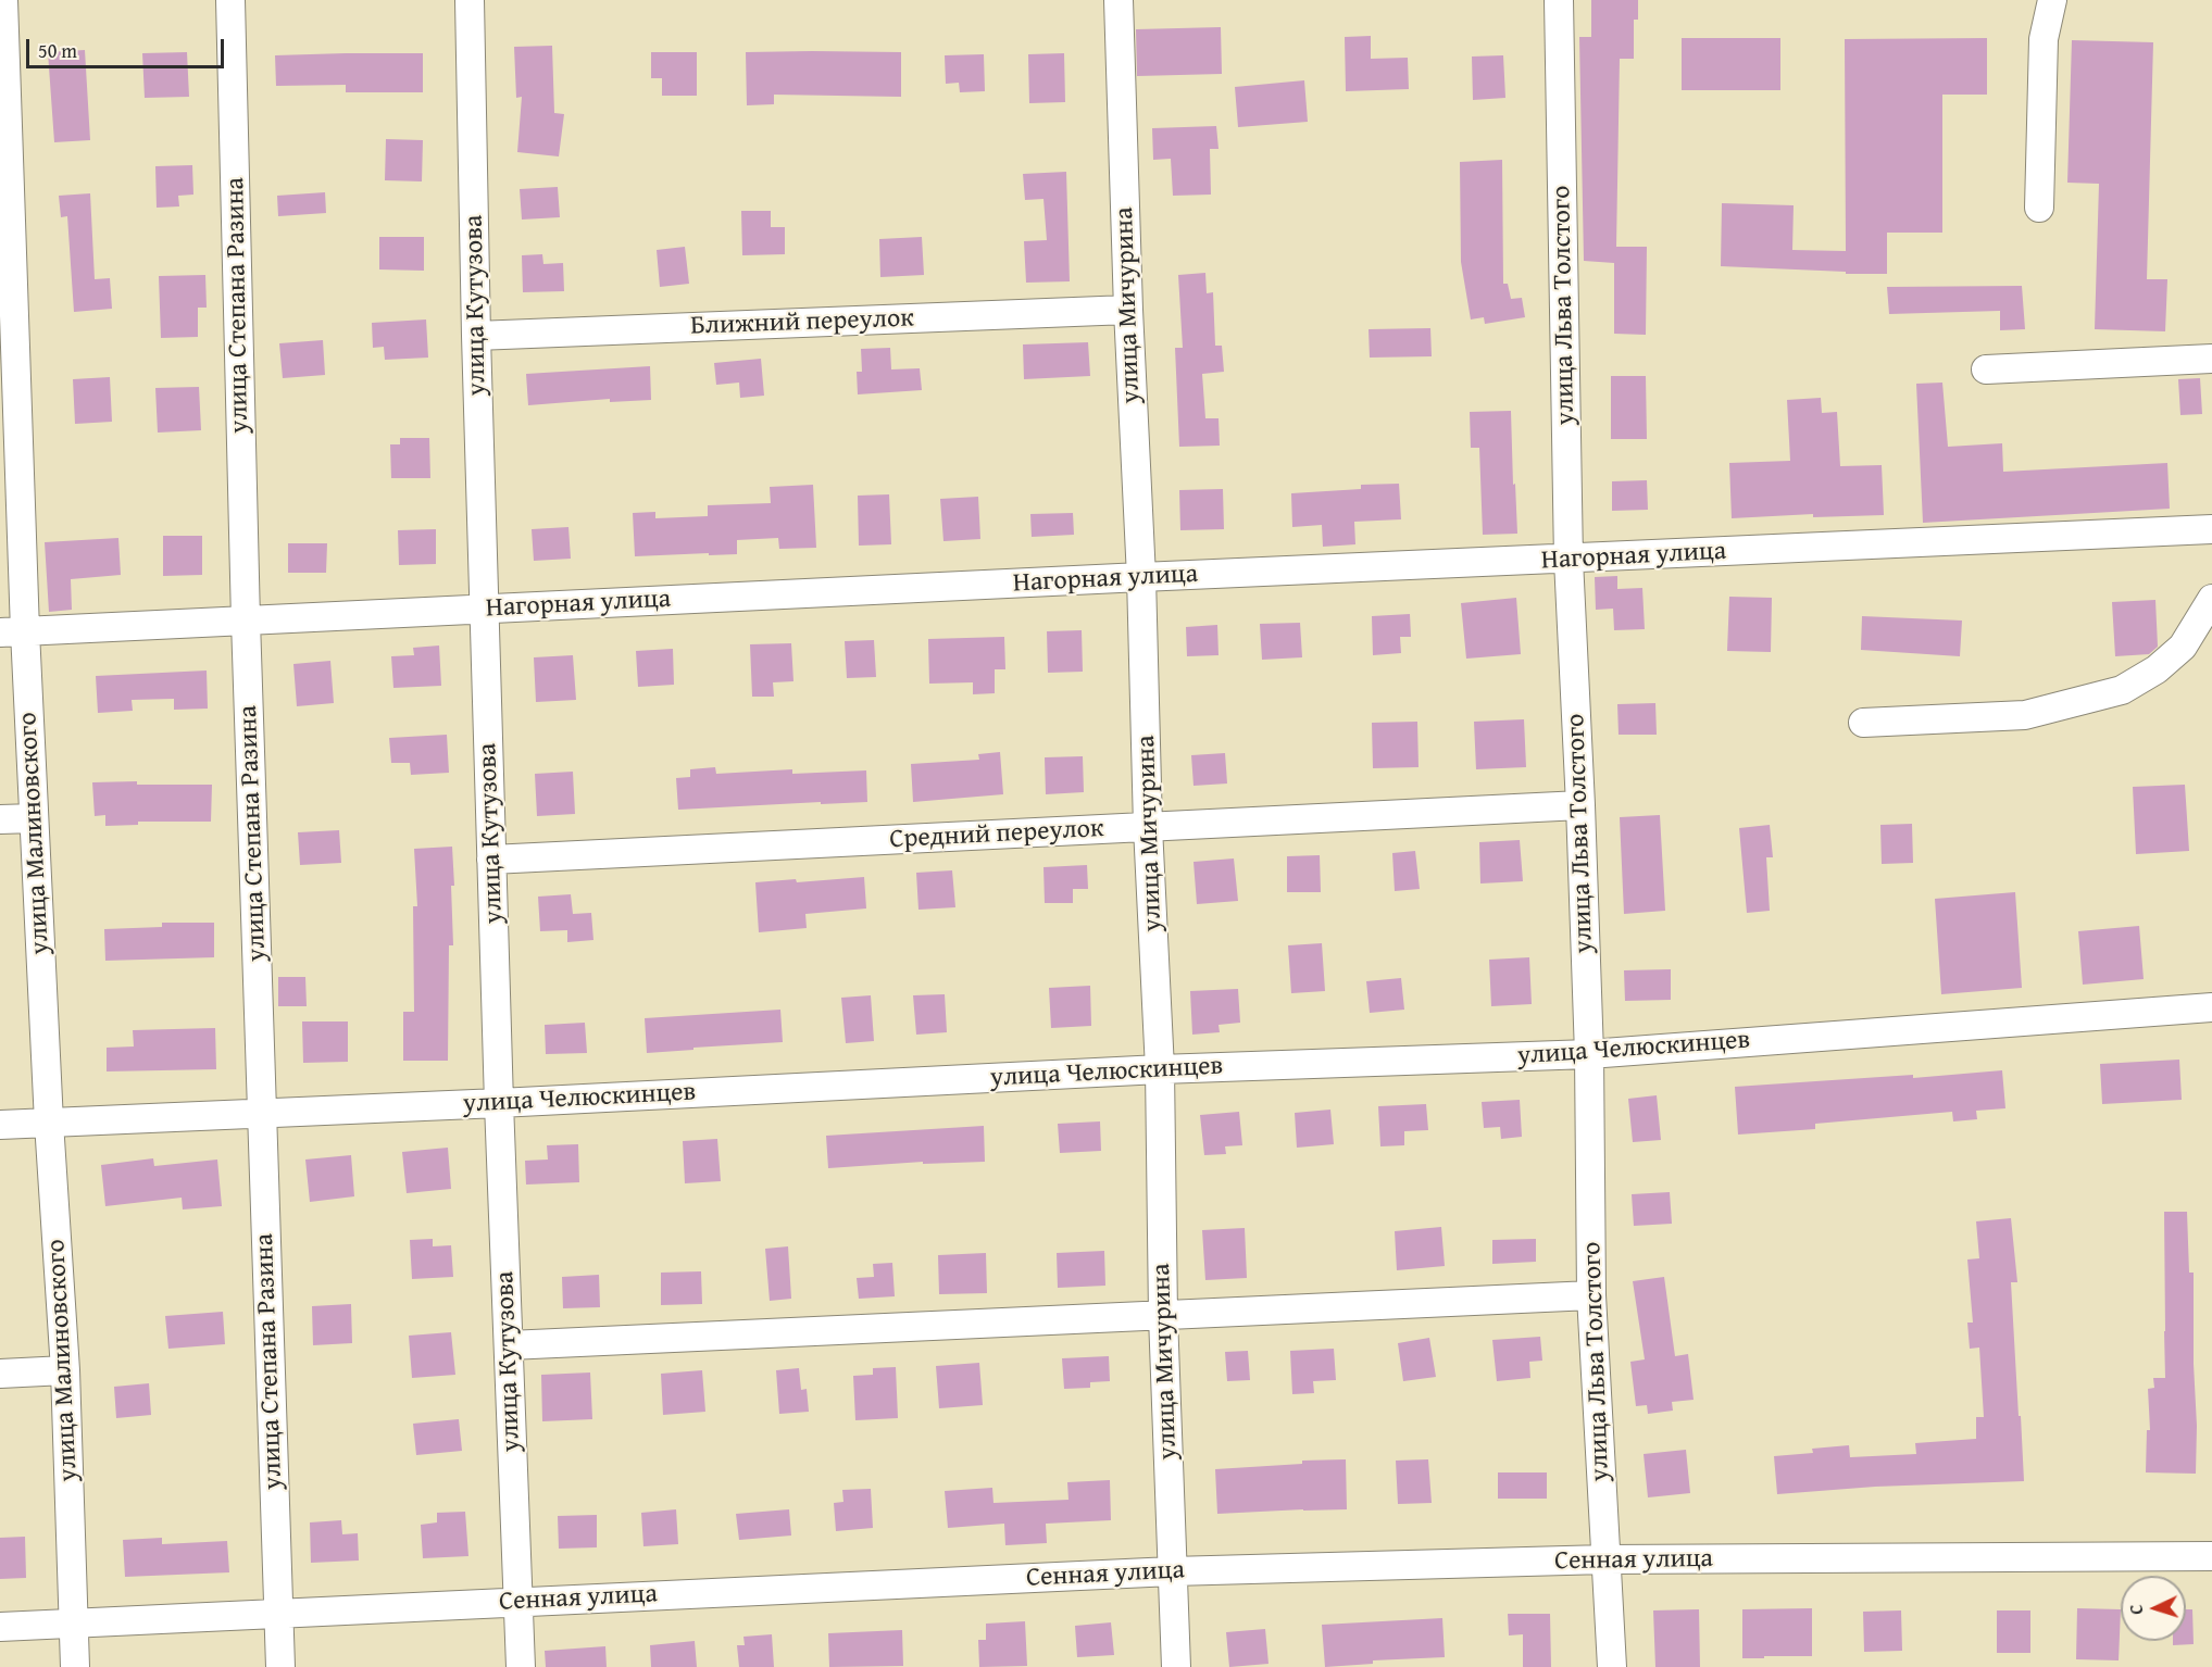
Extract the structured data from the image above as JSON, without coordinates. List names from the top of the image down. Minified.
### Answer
{"streets":{"street":["улица Степана Разина","улица Кутузова","улица Мичурина","улица Льва Толстого","Ближний переулок","Нагорная улица","улица Малиновского","Средний переулок","улица Челюскинцев","Сенная улица"]},"crossings":[["улица Степана Разина","Нагорная улица"],["улица Степана Разина","улица Челюскинцев"],["улица Степана Разина","Сенная улица"],["улица Кутузова","Ближний переулок"],["улица Кутузова","Нагорная улица"],["улица Кутузова","Средний переулок"],["улица Кутузова","улица Челюскинцев"],["улица Кутузова","Сенная улица"],["улица Мичурина","Ближний переулок"],["улица Мичурина","Нагорная улица"],["улица Мичурина","Средний переулок"],["улица Мичурина","улица Челюскинцев"],["улица Мичурина","Сенная улица"],["улица Льва Толстого","Нагорная улица"],["улица Льва Толстого","Средний переулок"],["улица Льва Толстого","улица Челюскинцев"],["улица Льва Толстого","Сенная улица"],["Нагорная улица","улица Малиновского"],["улица Малиновского","улица Челюскинцев"],["улица Малиновского","Сенная улица"]],"scale_bar":"50 m","north":"left"}
